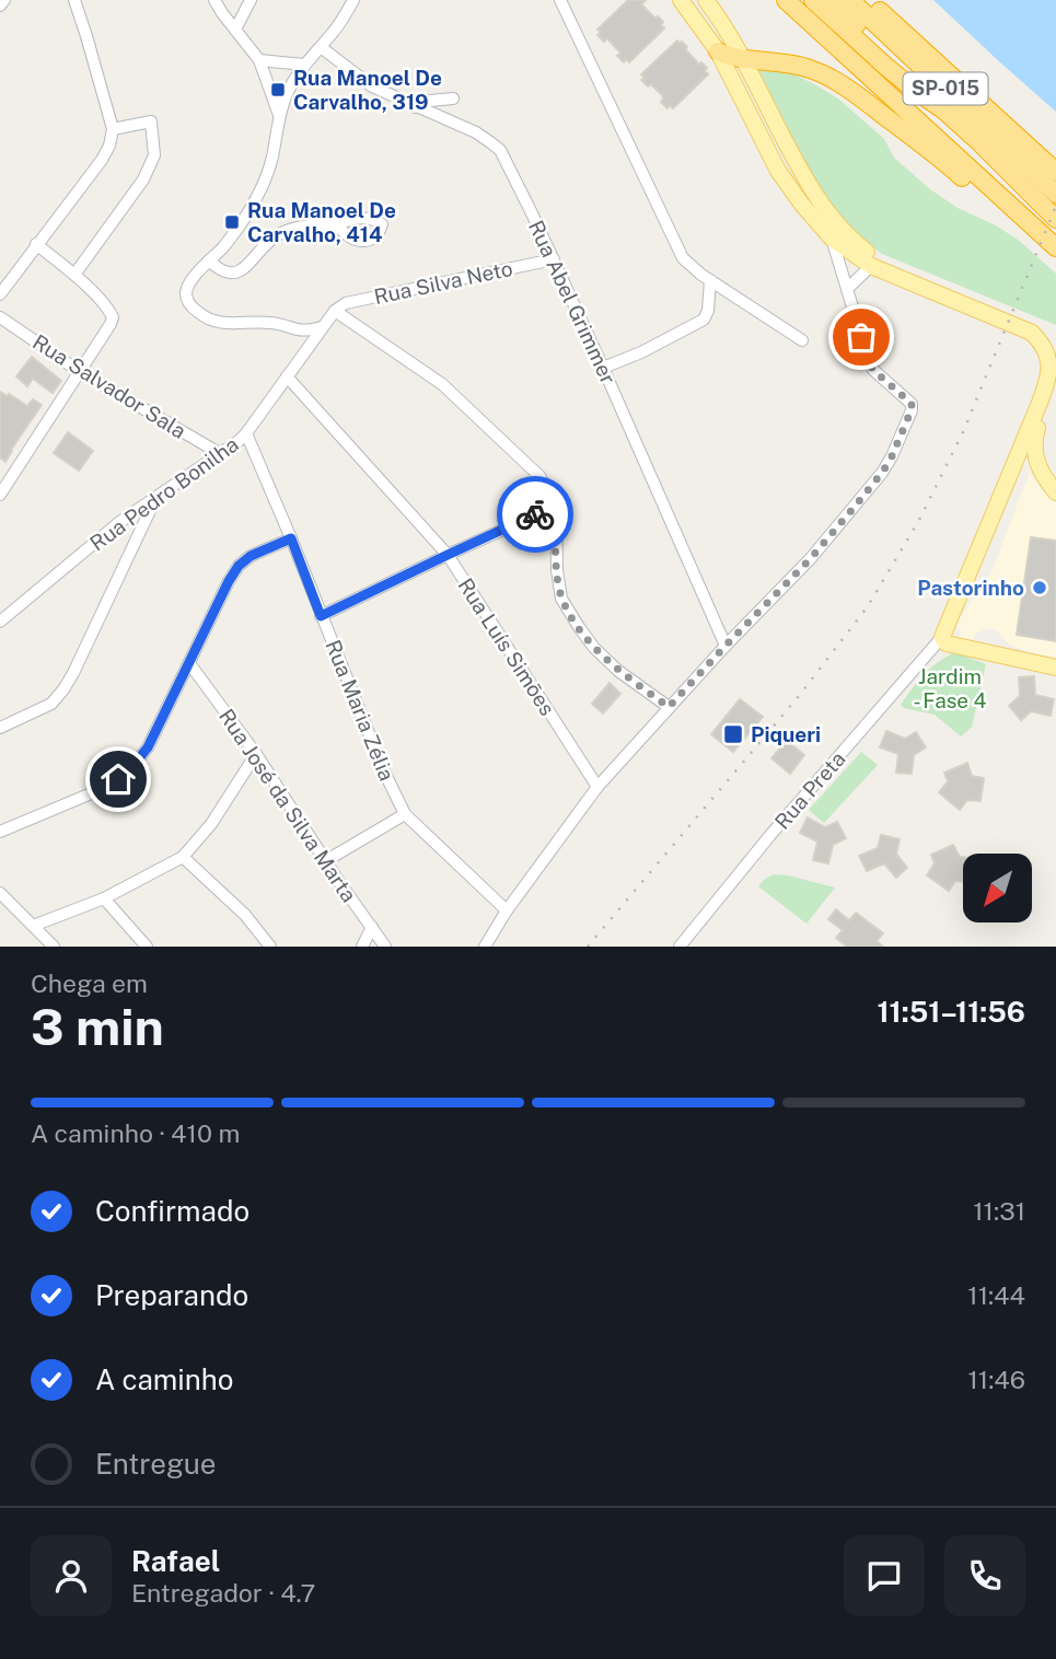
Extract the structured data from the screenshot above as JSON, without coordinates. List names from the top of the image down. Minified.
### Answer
{"streets":{"highway":["SP-015"],"street":["Rua Silva Neto","Rua Abel Grimmer","Rua Salvador Sala","Rua Pedro Bonilha","Rua Luís Simões","Rua Maria Zélia","Rua Preta","Rua José da Silva Marta"]},"crossings":[["Rua Silva Neto","Rua Abel Grimmer"],["Rua Silva Neto","Rua Pedro Bonilha"],["Rua Salvador Sala","Rua Pedro Bonilha"],["Rua Pedro Bonilha","Rua Luís Simões"],["Rua Pedro Bonilha","Rua Maria Zélia"]],"parks":["Jardim - Fase 4"],"places":{"transit":["Rua Manoel De Carvalho, 319","Rua Manoel De Carvalho, 414","Piqueri"],"other":["Pastorinho"]},"north":"bottom left","page":{"heading":["3 min","Chega em","11:51–11:56"],"panel":["Rafael","Entregador · 4.7"],"bar":"A caminho · 410 m","list":[["Confirmado","11:31"],["Preparando","11:44"],["A caminho","11:46"],"Entregue"]}}
